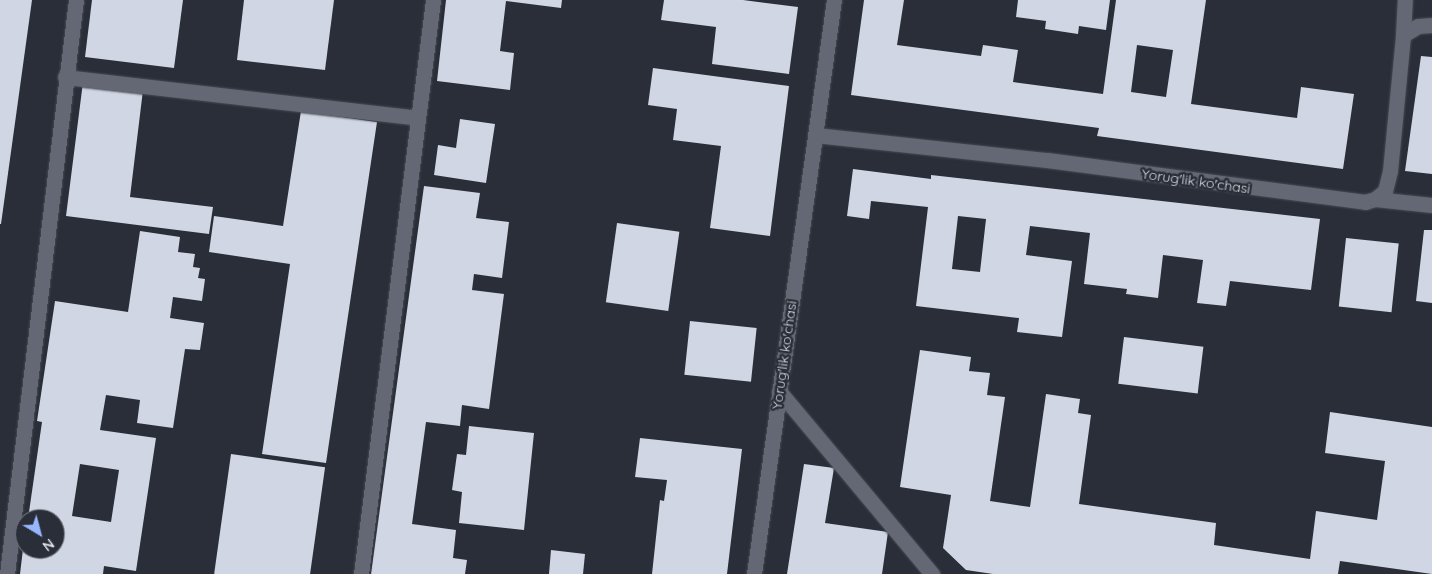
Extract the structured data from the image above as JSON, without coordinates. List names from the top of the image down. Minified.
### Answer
{"streets":{"street":["Yorug'lik ko'chasi"]},"north":"bottom right"}
